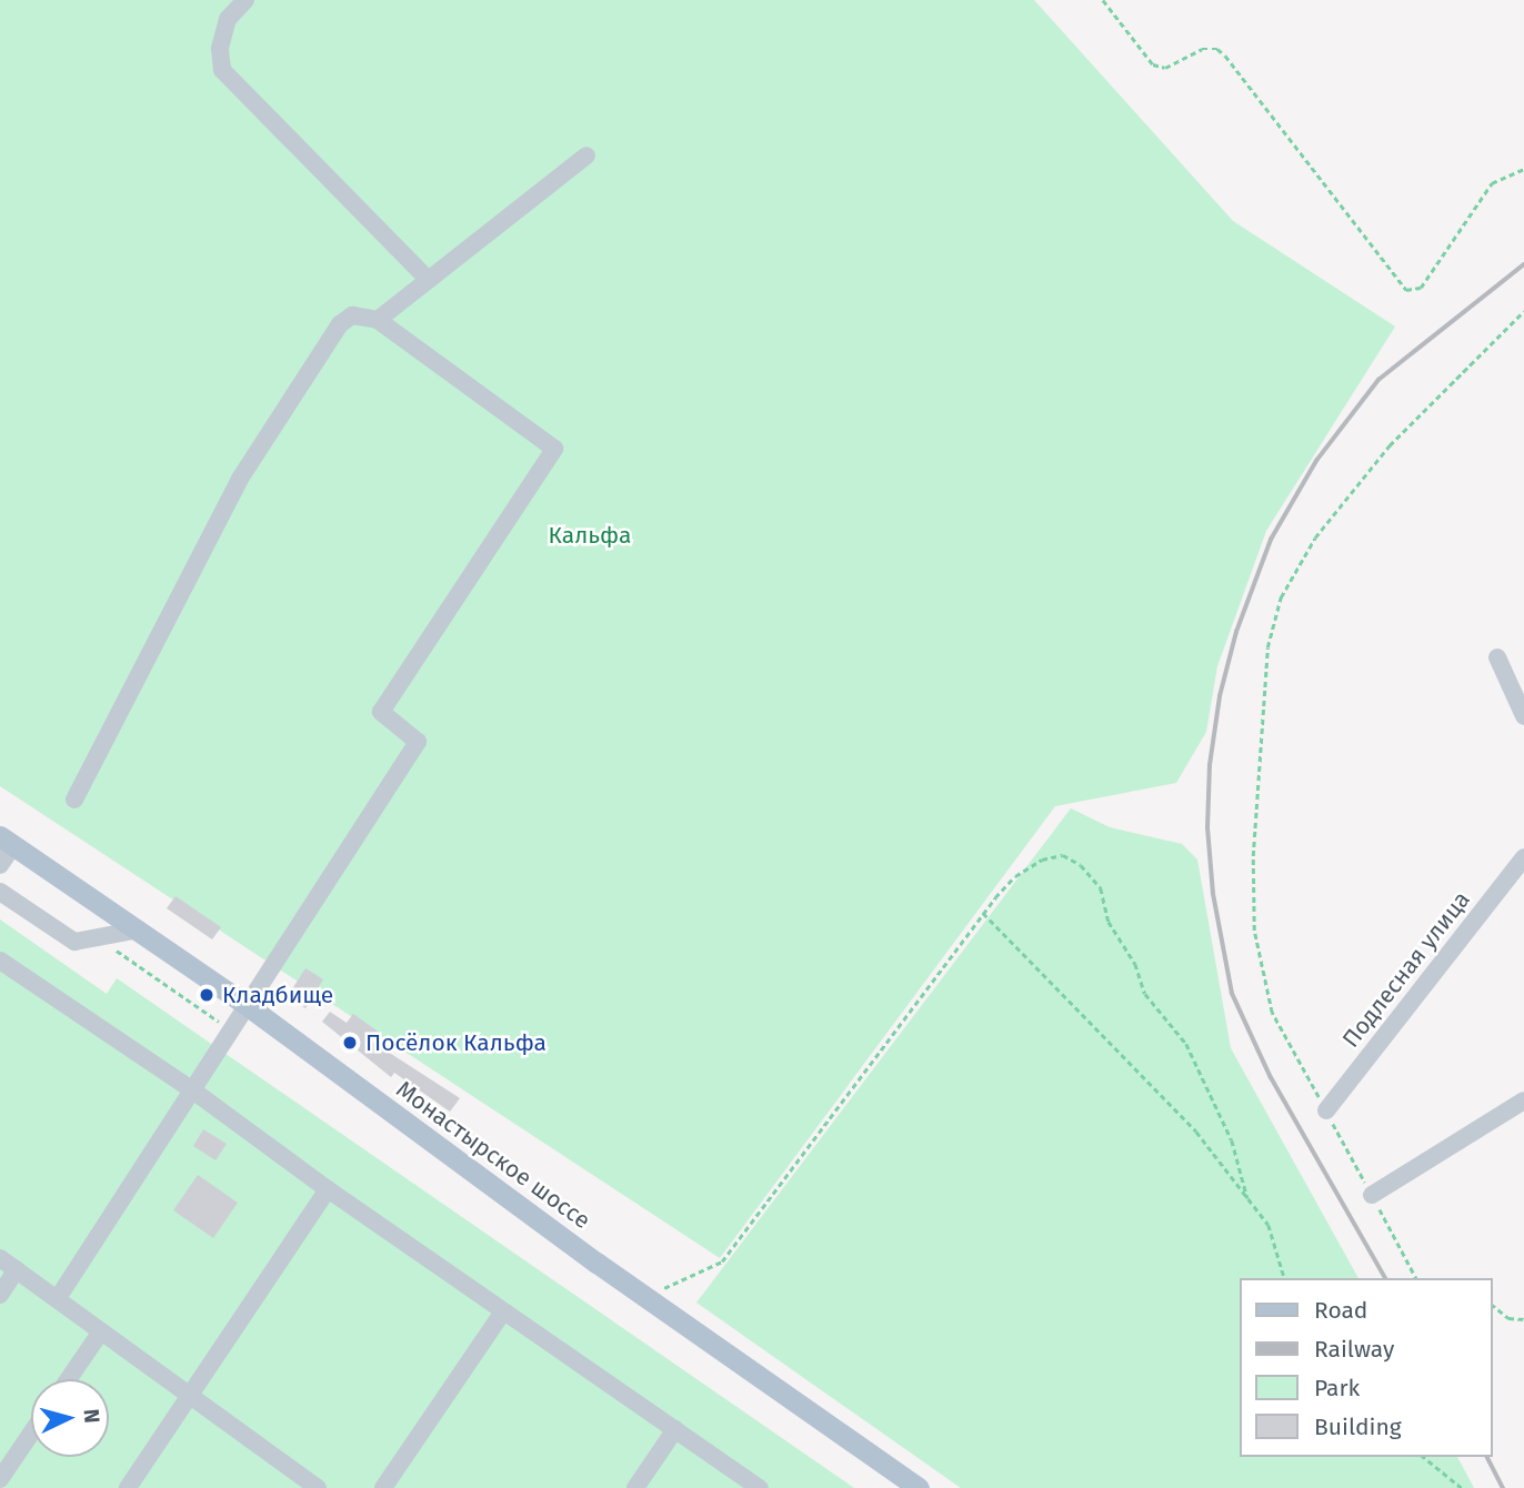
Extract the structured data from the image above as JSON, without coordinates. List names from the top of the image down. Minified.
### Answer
{"streets":{"main road":["Монастырское шоссе"],"street":["Подлесная улица"]},"parks":["Кальфа"],"places":["Кладбище","Посёлок Кальфа"],"legend":["Road","Railway","Park","Building"],"north":"right"}
